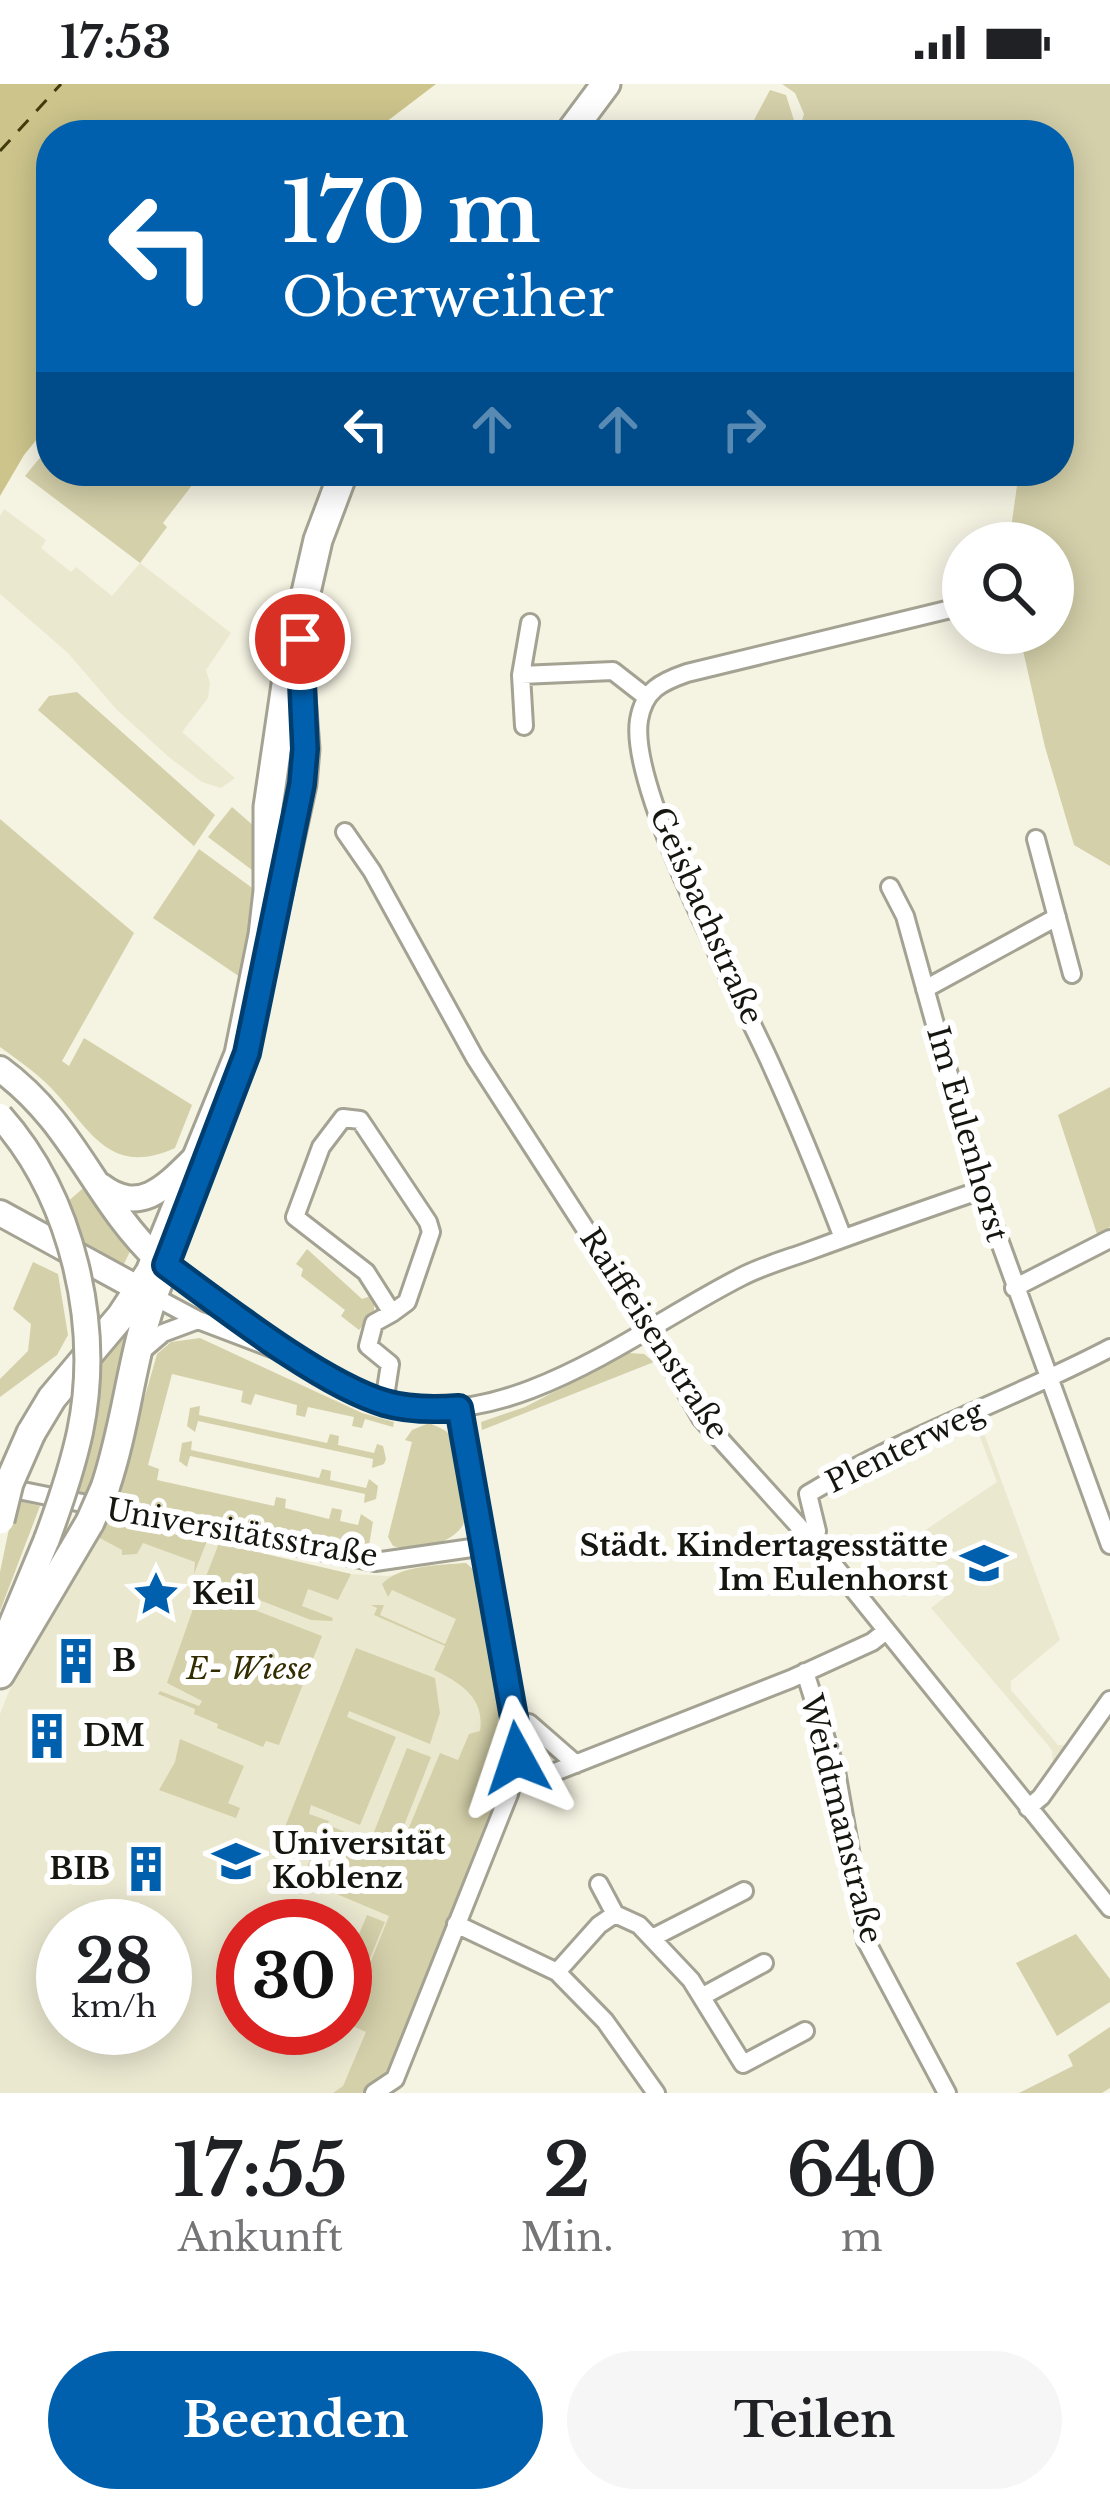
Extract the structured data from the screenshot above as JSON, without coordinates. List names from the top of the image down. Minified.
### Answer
{"streets":{"street":["Geisbachstraße","Im Eulenhorst","Raiffeisenstraße","Plenterweg","Universitätsstraße","Weidtmanstraße"]},"crossings":[["Im Eulenhorst","Plenterweg"],["Raiffeisenstraße","Plenterweg"]],"parks":["E- Wiese"],"places":{"school or university":["Städt. Kindertagesstätte Im Eulenhorst","Universität Koblenz"],"place":["Keil"],"building":["B","DM","BIB"]},"page":{"status":"17:53","turn":["170 m","Oberweiher"],"speed":"28 km/h","limit":"30","eta":["17:55","Ankunft","2","Min.","640","m"],"buttons":["Beenden","Teilen"]}}
